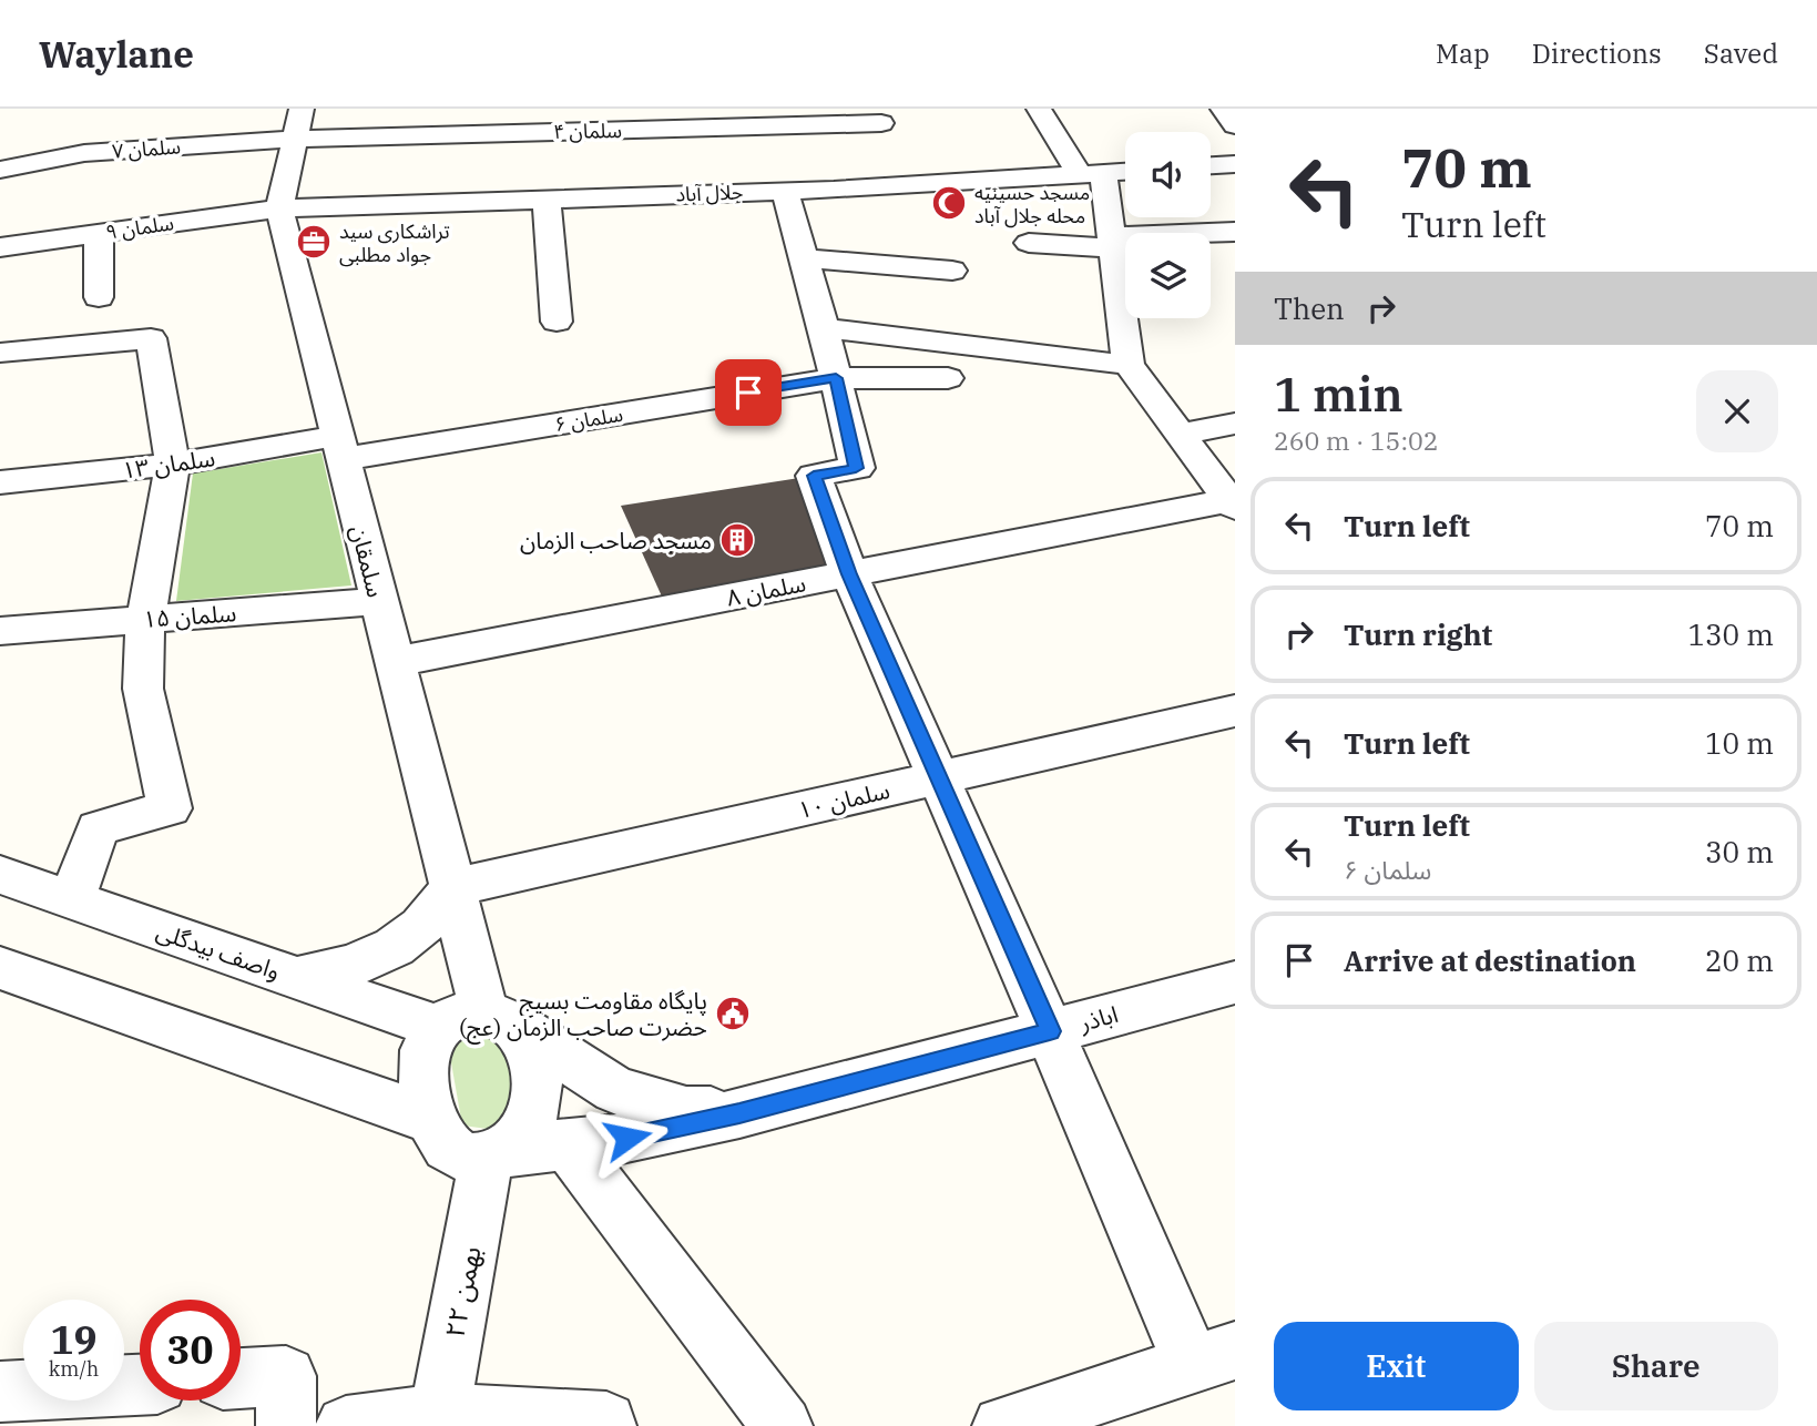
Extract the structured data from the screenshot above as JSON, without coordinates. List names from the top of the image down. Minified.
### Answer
{"streets":{"street":["سلمان ۴","سلمان ۷","جلال آباد","سلمان ۹","سلمان ۶","سلمان ۱۳","سلمقان","سلمان ۸","سلمان ۱۵","سلمان ۱۰","واصف بیدگلی","اباذر","۲۲ بهمن"]},"crossings":[["سلمان ۴","سلمان ۷"],["سلمان ۴","جلال آباد"],["سلمان ۴","سلمقان"],["سلمان ۷","سلمقان"],["جلال آباد","سلمان ۹"],["جلال آباد","سلمقان"],["سلمان ۹","سلمقان"],["سلمان ۶","سلمان ۱۳"],["سلمان ۶","سلمقان"],["سلمان ۱۳","سلمقان"],["سلمقان","سلمان ۸"],["سلمقان","سلمان ۱۵"],["سلمقان","سلمان ۱۰"],["سلمقان","واصف بیدگلی"],["سلمقان","اباذر"],["سلمقان","۲۲ بهمن"],["واصف بیدگلی","اباذر"],["واصف بیدگلی","۲۲ بهمن"],["اباذر","۲۲ بهمن"]],"places":{"mosque":["مسجد حسینیه محله جلال آباد"],"office":["تراشکاری سید جواد مطلبی"],"building":["مسجد صاحب الزمان"],"public building":["پایگاه مقاومت بسیج حضرت صاحب الزمان (عج)"]},"page":{"header":"Waylane","nav":["Map","Directions","Saved"],"turn":["70 m","Turn left"],"then":"Then","heading":["1 min","260 m · 15:02"],"list":[{"name":"Turn left","value":"70 m"},{"name":"Turn right","value":"130 m"},{"name":"Turn left","value":"10 m"},{"name":"Turn left","note":"سلمان ۶","value":"30 m"},{"name":"Arrive at destination","value":"20 m"}],"speed":"19 km/h","limit":"30","buttons":["Exit","Share"]}}
